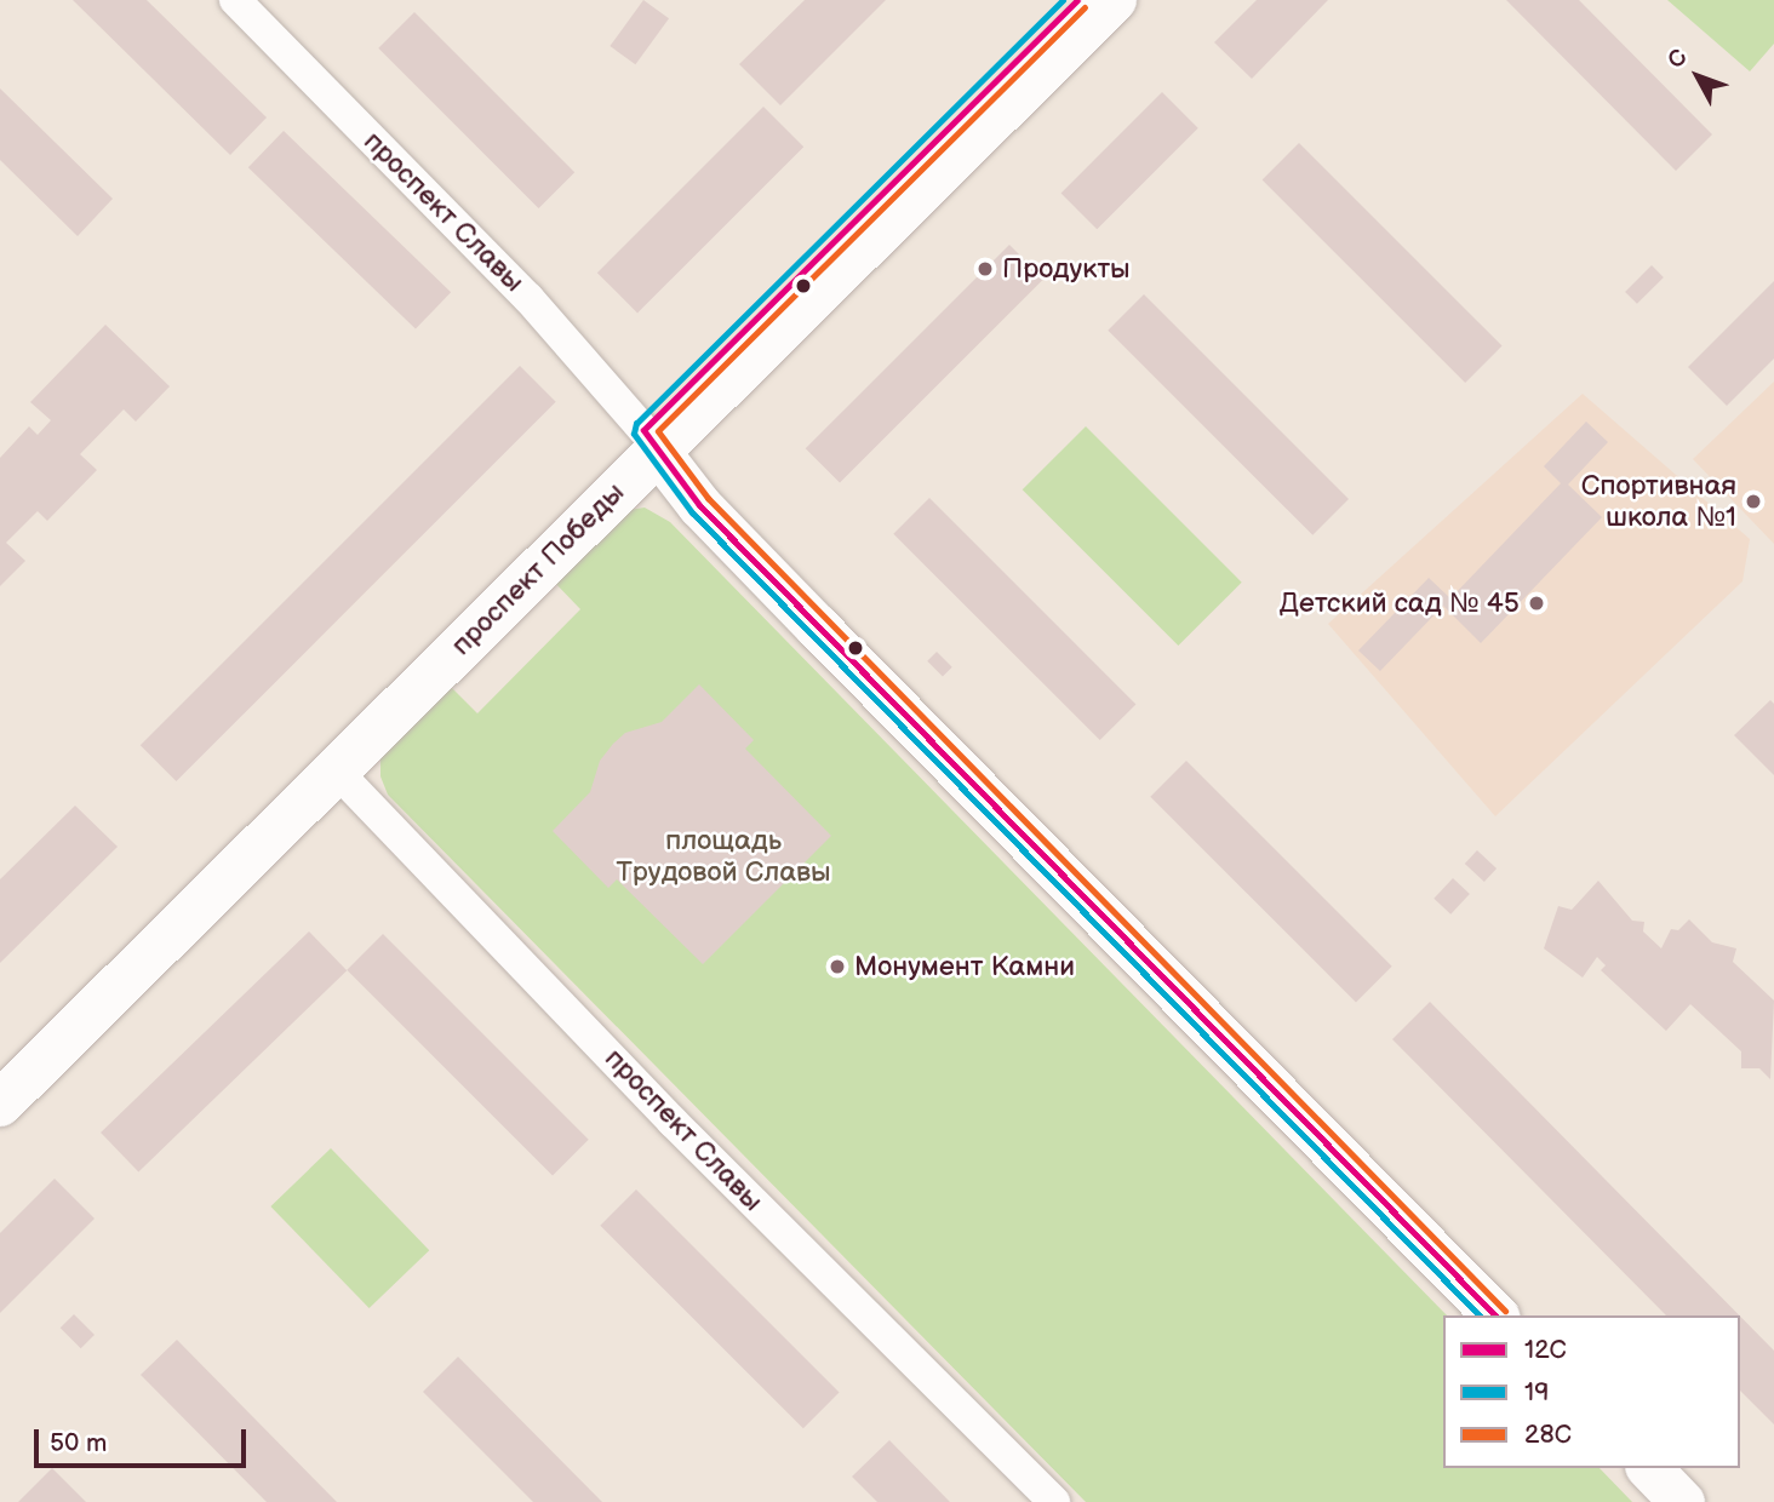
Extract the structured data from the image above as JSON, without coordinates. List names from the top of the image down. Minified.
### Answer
{"streets":{"main road":["проспект Славы","проспект Победы"]},"crossings":[["проспект Славы","проспект Победы"]],"parks":["площадь Трудовой Славы"],"places":["Продукты","Спортивная школа №1","Детский сад № 45","Монумент Камни"],"lines":["transit line 12С","transit line 19","transit line 28С"],"legend":["12С","19","28С"],"scale_bar":"50 m","north":"top left"}
